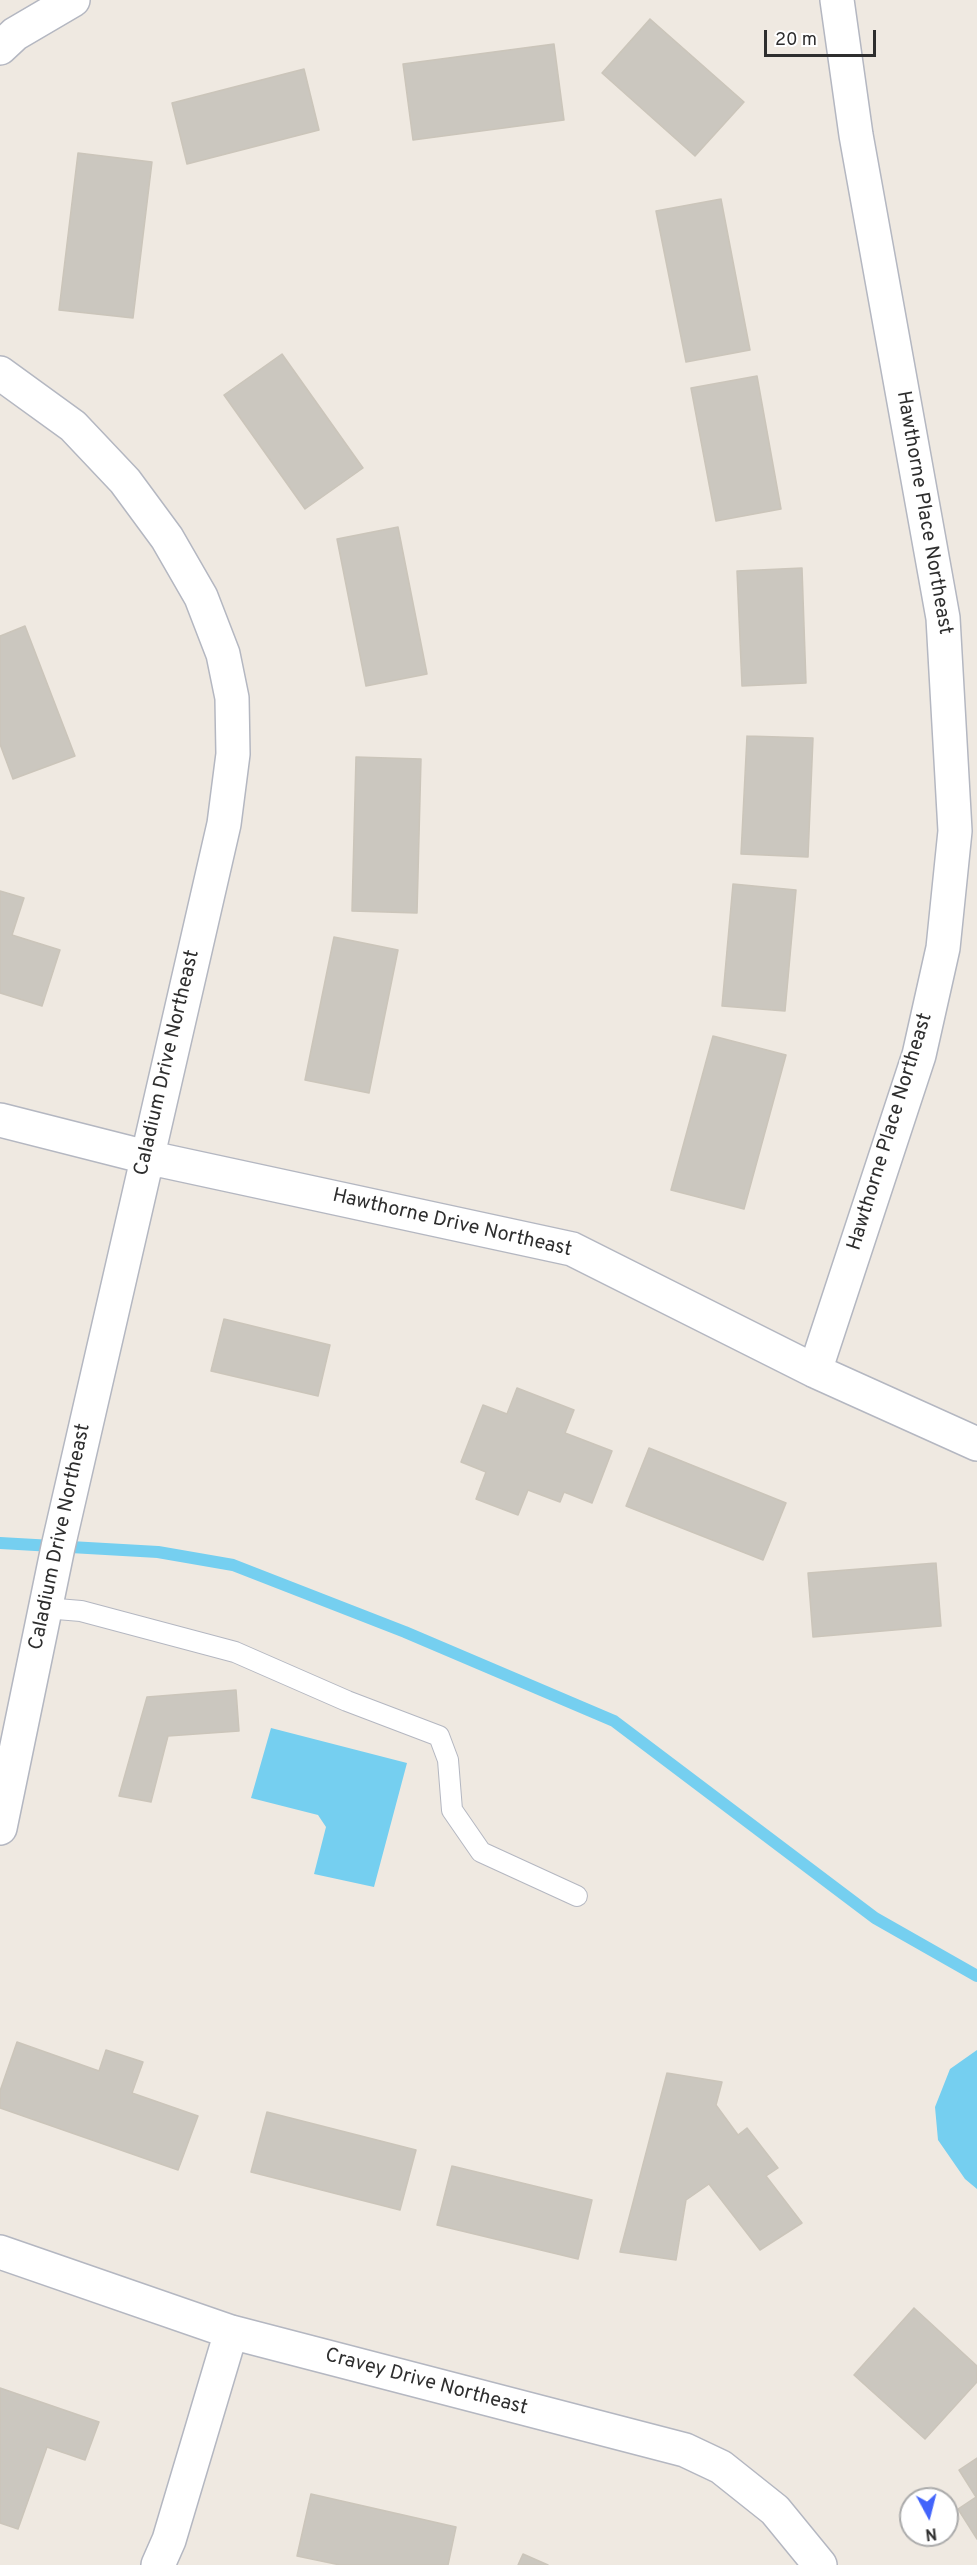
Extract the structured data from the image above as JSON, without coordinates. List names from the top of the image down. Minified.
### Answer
{"streets":{"street":["Hawthorne Place Northeast","Caladium Drive Northeast","Hawthorne Drive Northeast","Cravey Drive Northeast"]},"crossings":[["Hawthorne Place Northeast","Hawthorne Drive Northeast"],["Caladium Drive Northeast","Hawthorne Drive Northeast"]],"scale_bar":"20 m","north":"bottom"}
